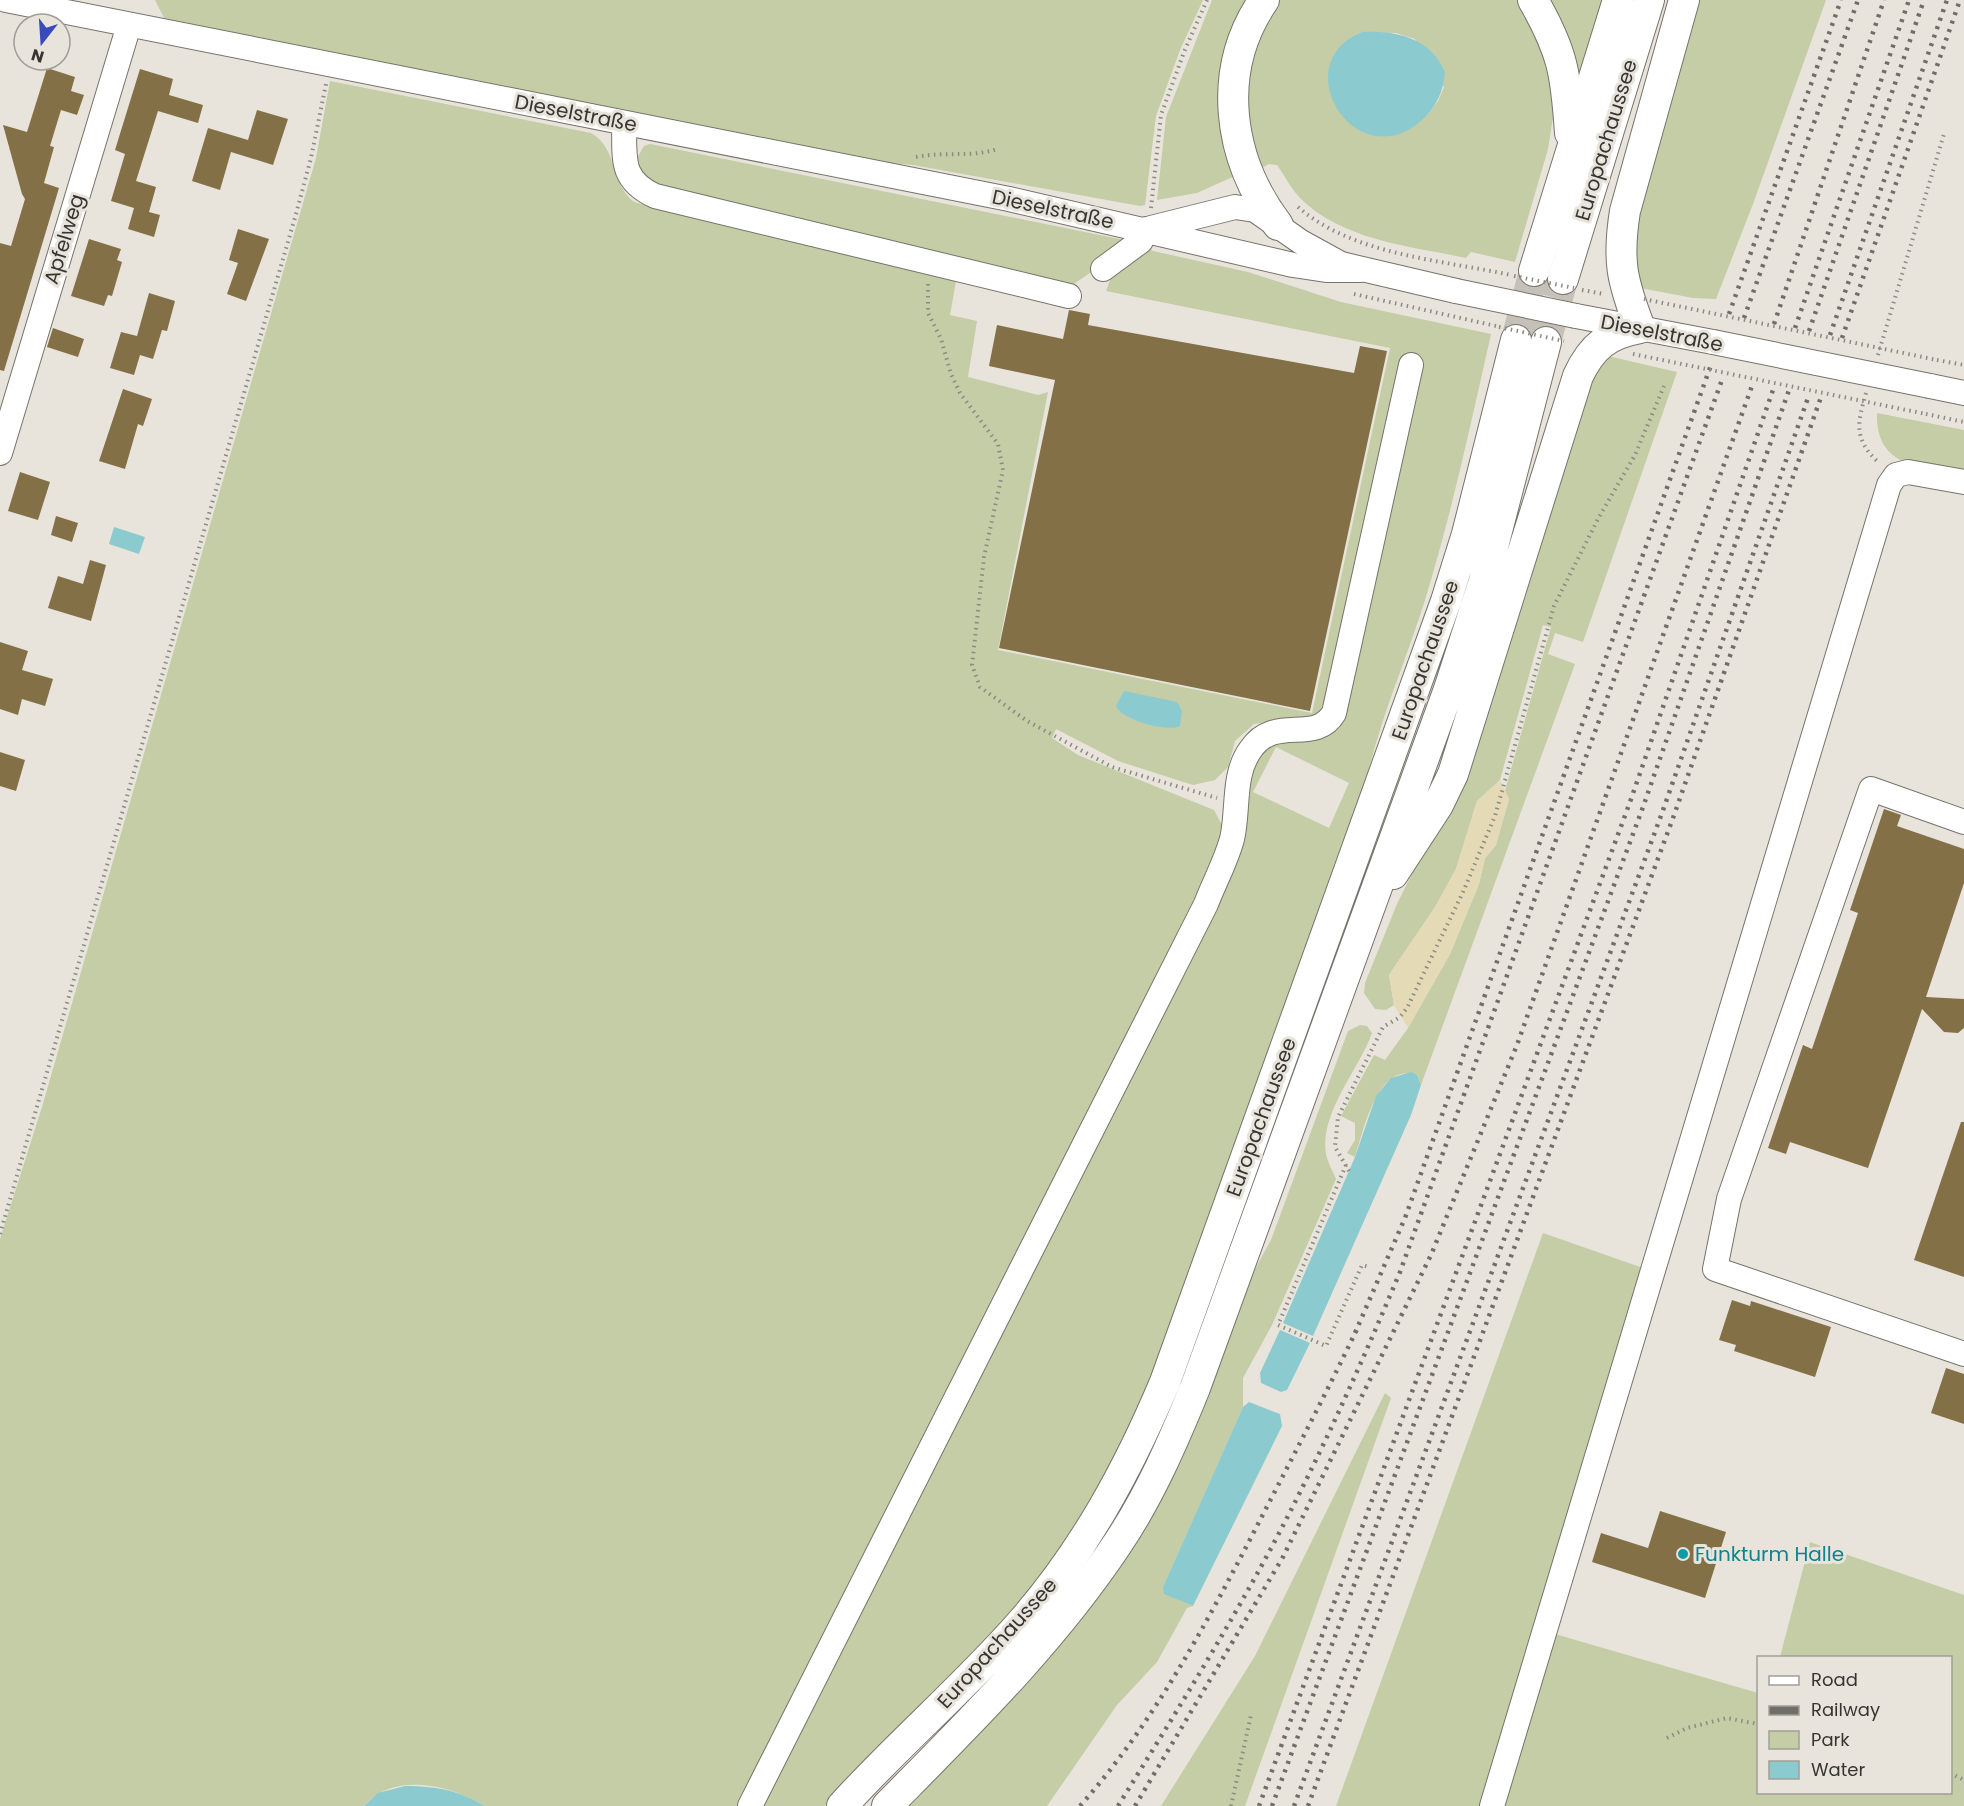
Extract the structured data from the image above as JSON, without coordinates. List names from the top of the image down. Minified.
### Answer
{"streets":{"main road":["Europachaussee"],"street":["Dieselstraße","Apfelweg"]},"crossings":[["Dieselstraße","Apfelweg"]],"places":["Funkturm Halle"],"legend":["Road","Railway","Park","Water"],"north":"bottom"}
